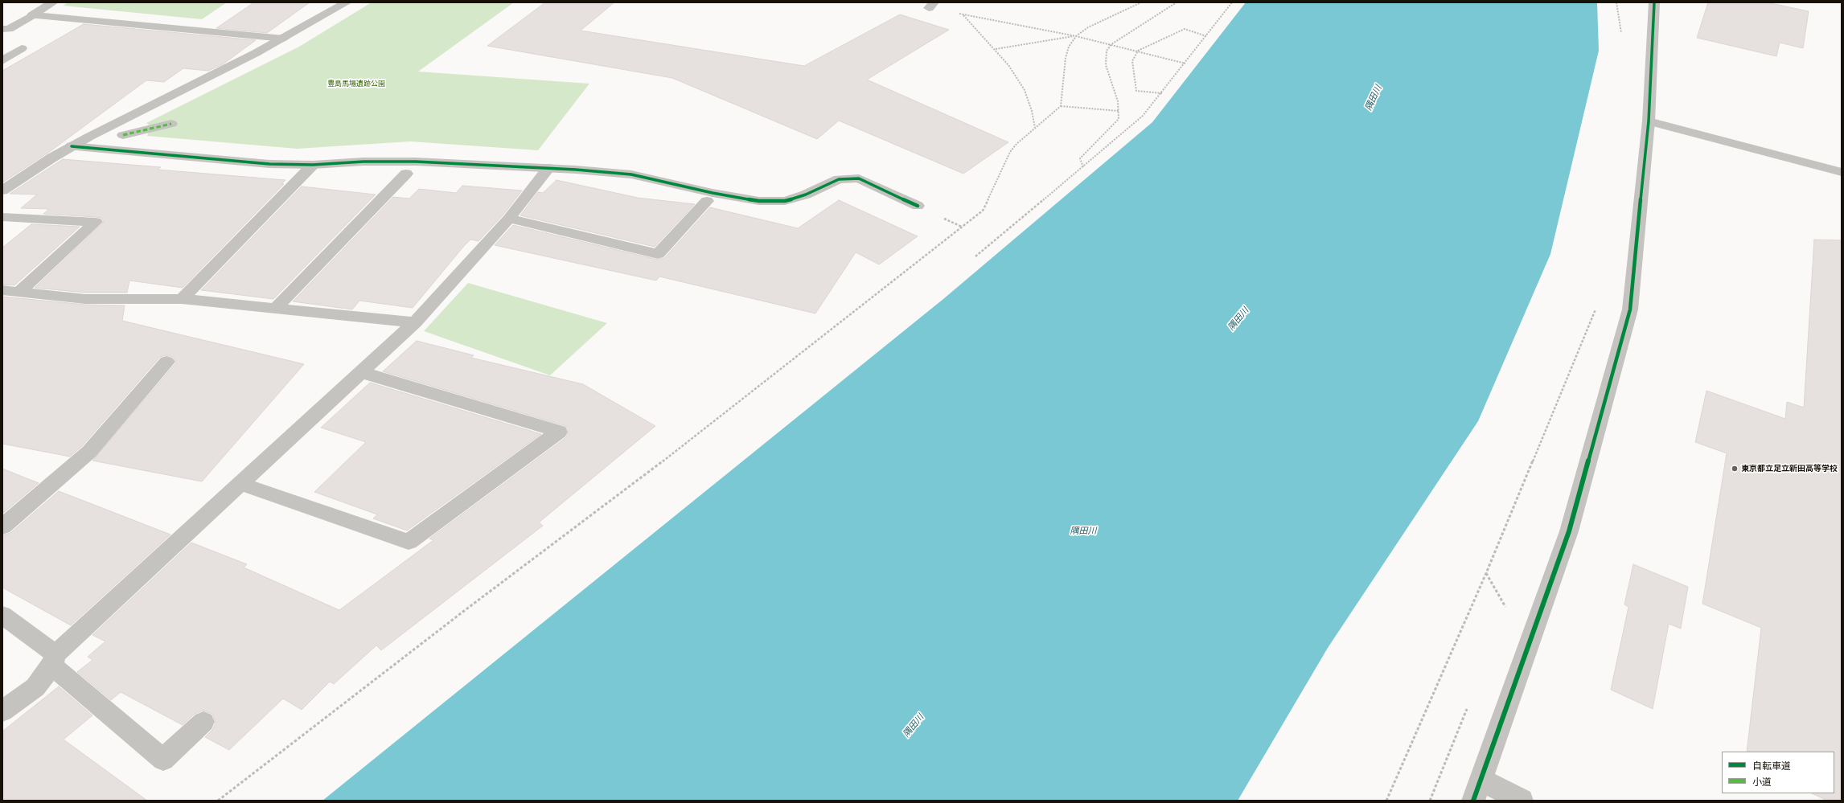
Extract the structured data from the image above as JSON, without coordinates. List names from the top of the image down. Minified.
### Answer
{"water":["隅田川"],"parks":["豊島馬場遺跡公園"],"places":["東京都立足立新田高等学校"],"legend":["自転車道","小道"]}
